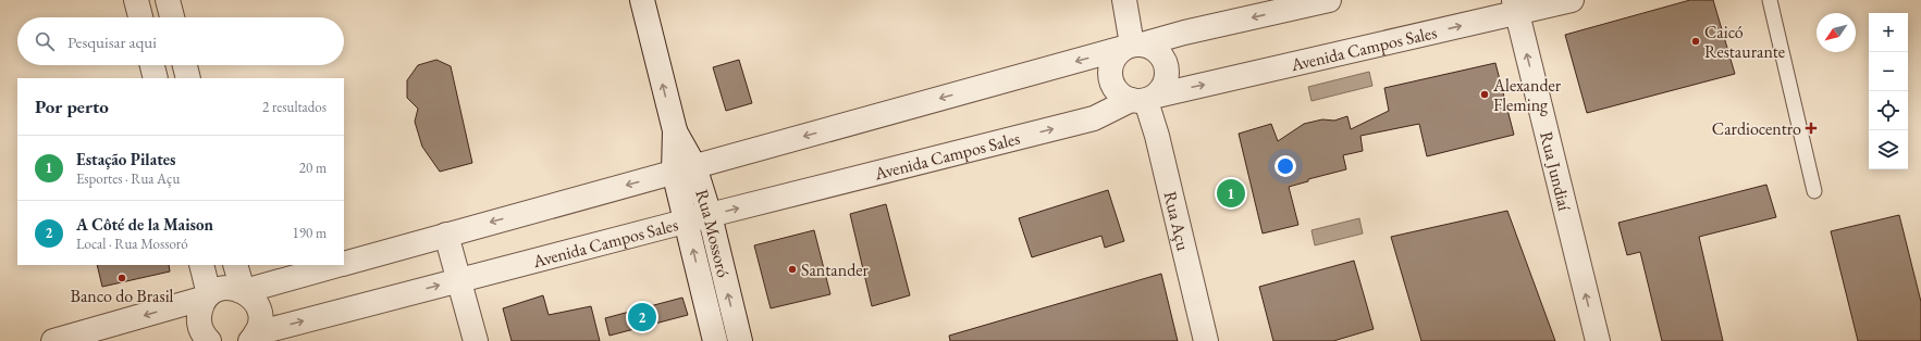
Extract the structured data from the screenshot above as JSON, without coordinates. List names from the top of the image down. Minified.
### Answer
{"streets":{"street":["Avenida Campos Sales","Rua Jundiaí","Rua Açu","Rua Mossoró"]},"crossings":[["Avenida Campos Sales","Rua Jundiaí"],["Avenida Campos Sales","Rua Açu"],["Avenida Campos Sales","Rua Mossoró"]],"one_way":["Rua Jundiaí","Rua Mossoró"],"places":{"other":["Caicó Restaurante","Alexander Fleming","Santander","Banco do Brasil"],"health":["Cardiocentro"]},"north":"bottom left","page":{"map_buttons":["+","−"],"search":"Pesquisar aqui","heading":["Por perto","2 resultados"],"list":[{"mark":"1","name":"Estação Pilates","note":"Esportes · Rua Açu","value":"20 m"},{"mark":"2","name":"A Côté de la Maison","note":"Local · Rua Mossoró","value":"190 m"}],"pins":["1","2"]}}
